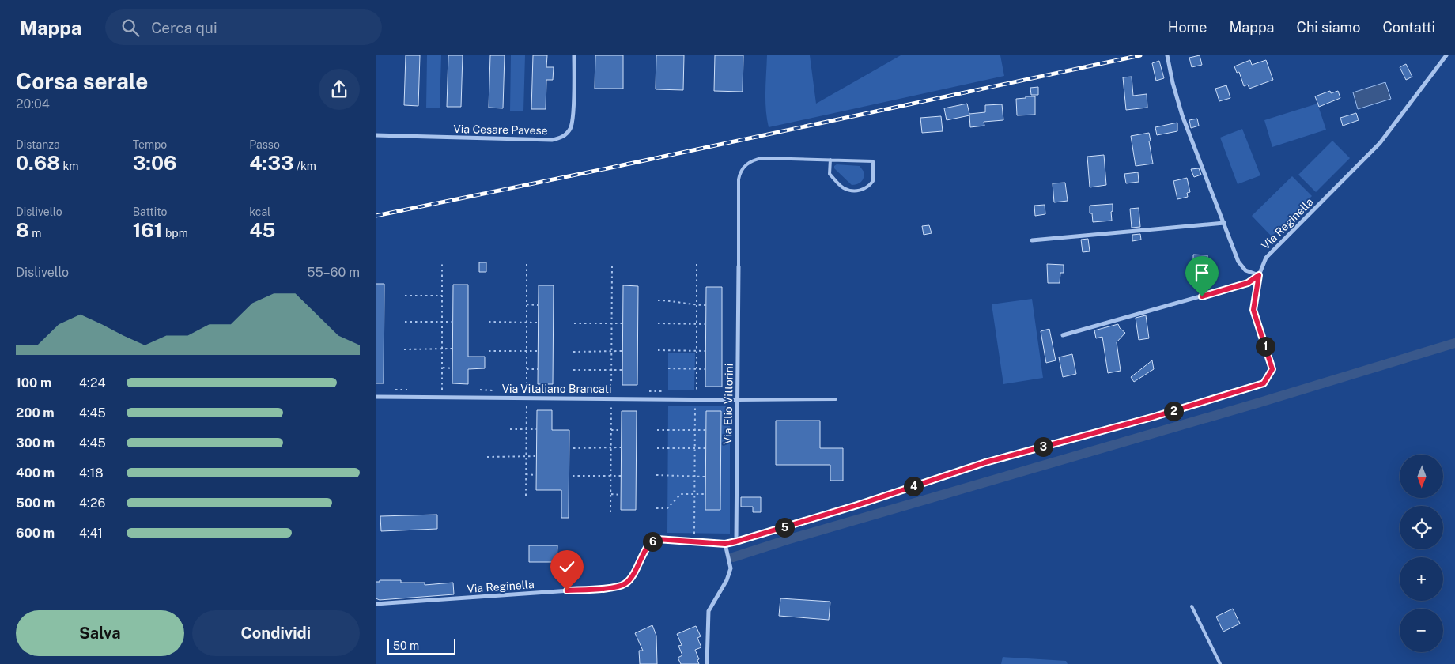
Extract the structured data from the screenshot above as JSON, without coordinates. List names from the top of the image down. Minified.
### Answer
{"streets":{"street":["Via Cesare Pavese","Via Reginella","Via Vitaliano Brancati","Via Elio Vittorini"]},"crossings":[["Via Reginella","Via Elio Vittorini"],["Via Vitaliano Brancati","Via Elio Vittorini"]],"scale_bar":"50 m","north":"bottom","page":{"header":"Mappa","search":"Cerca qui","nav":["Home","Mappa","Chi siamo","Contatti"],"heading":["Corsa serale","20:04"],"stats":[["Distanza","0.68 km"],["Tempo","3:06"],["Passo","4:33 /km"],["Dislivello","8 m"],["Battito","161 bpm"],["kcal","45"]],"chart":["Dislivello","55–60 m"],"pins":["1","2","3","4","5","6"],"list":[{"name":"100 m","note":"4:24"},{"name":"200 m","note":"4:45"},{"name":"300 m","note":"4:45"},{"name":"400 m","note":"4:18"},{"name":"500 m","note":"4:26"},{"name":"600 m","note":"4:41"}],"map_buttons":["+","−"],"buttons":["Salva","Condividi"],"scale":"50 m"}}
